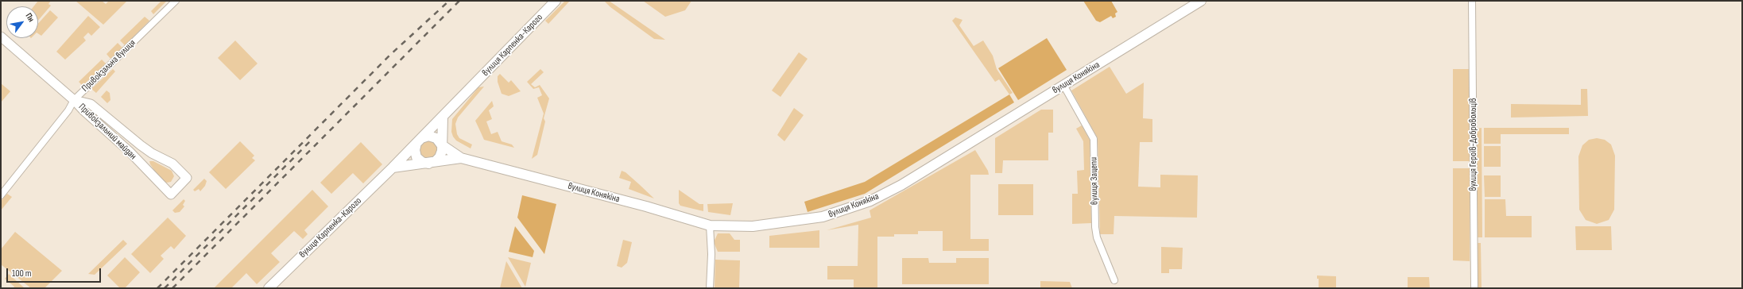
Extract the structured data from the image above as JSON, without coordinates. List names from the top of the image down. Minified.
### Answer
{"streets":{"main road":["вулиця Карпенка-Карого","вулиця Конякіна"],"street":["Привокзальна вулиця","Привокзальний майдан","вулиця Героїв-Добровольців","вулиця Зацепи"]},"crossings":[["Привокзальна вулиця","Привокзальний майдан"],["вулиця Конякіна","вулиця Зацепи"]],"scale_bar":"100 m","north":"top right"}
